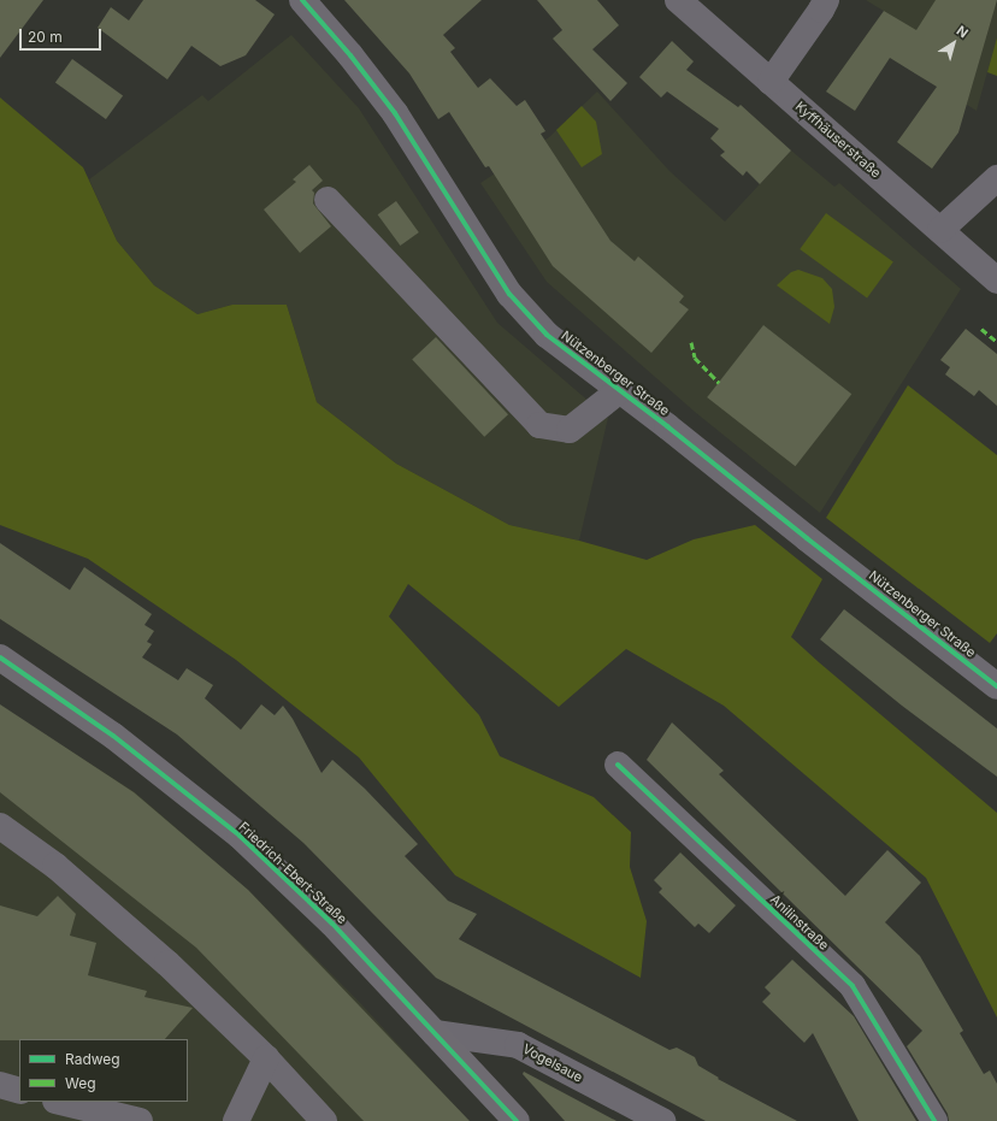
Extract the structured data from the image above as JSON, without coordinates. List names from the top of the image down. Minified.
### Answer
{"streets":{"main road":["Friedrich-Ebert-Straße"],"street":["Kyffhäuserstraße","Nützenberger Straße","Anilinstraße","Vogelsaue"]},"crossings":[["Friedrich-Ebert-Straße","Vogelsaue"]],"legend":["Radweg","Weg"],"scale_bar":"20 m","north":"top right"}
